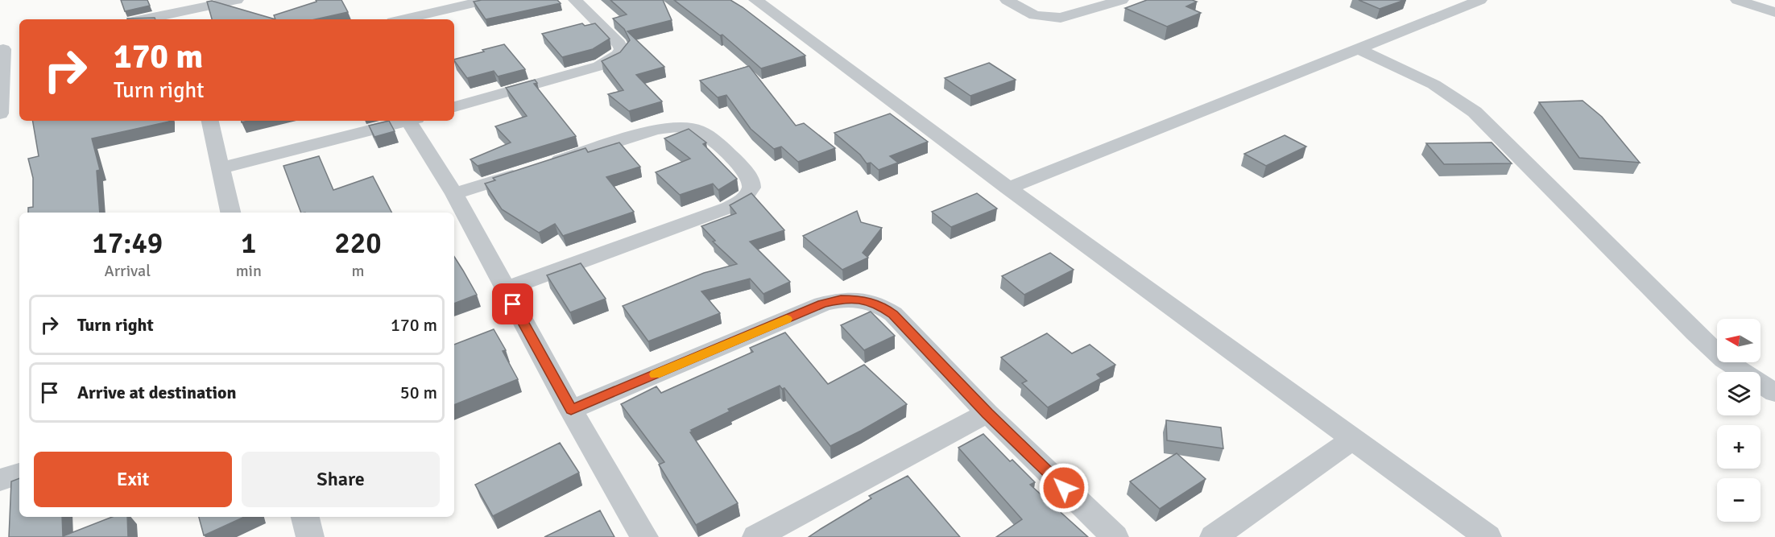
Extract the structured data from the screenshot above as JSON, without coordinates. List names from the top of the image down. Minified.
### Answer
{"north":"left","page":{"turn":["170 m","Turn right"],"eta":["17:49","Arrival","1","min","220","m"],"list":[{"name":"Turn right","value":"170 m"},{"name":"Arrive at destination","value":"50 m"}],"map_buttons":["+","−"],"buttons":["Exit","Share"]}}
